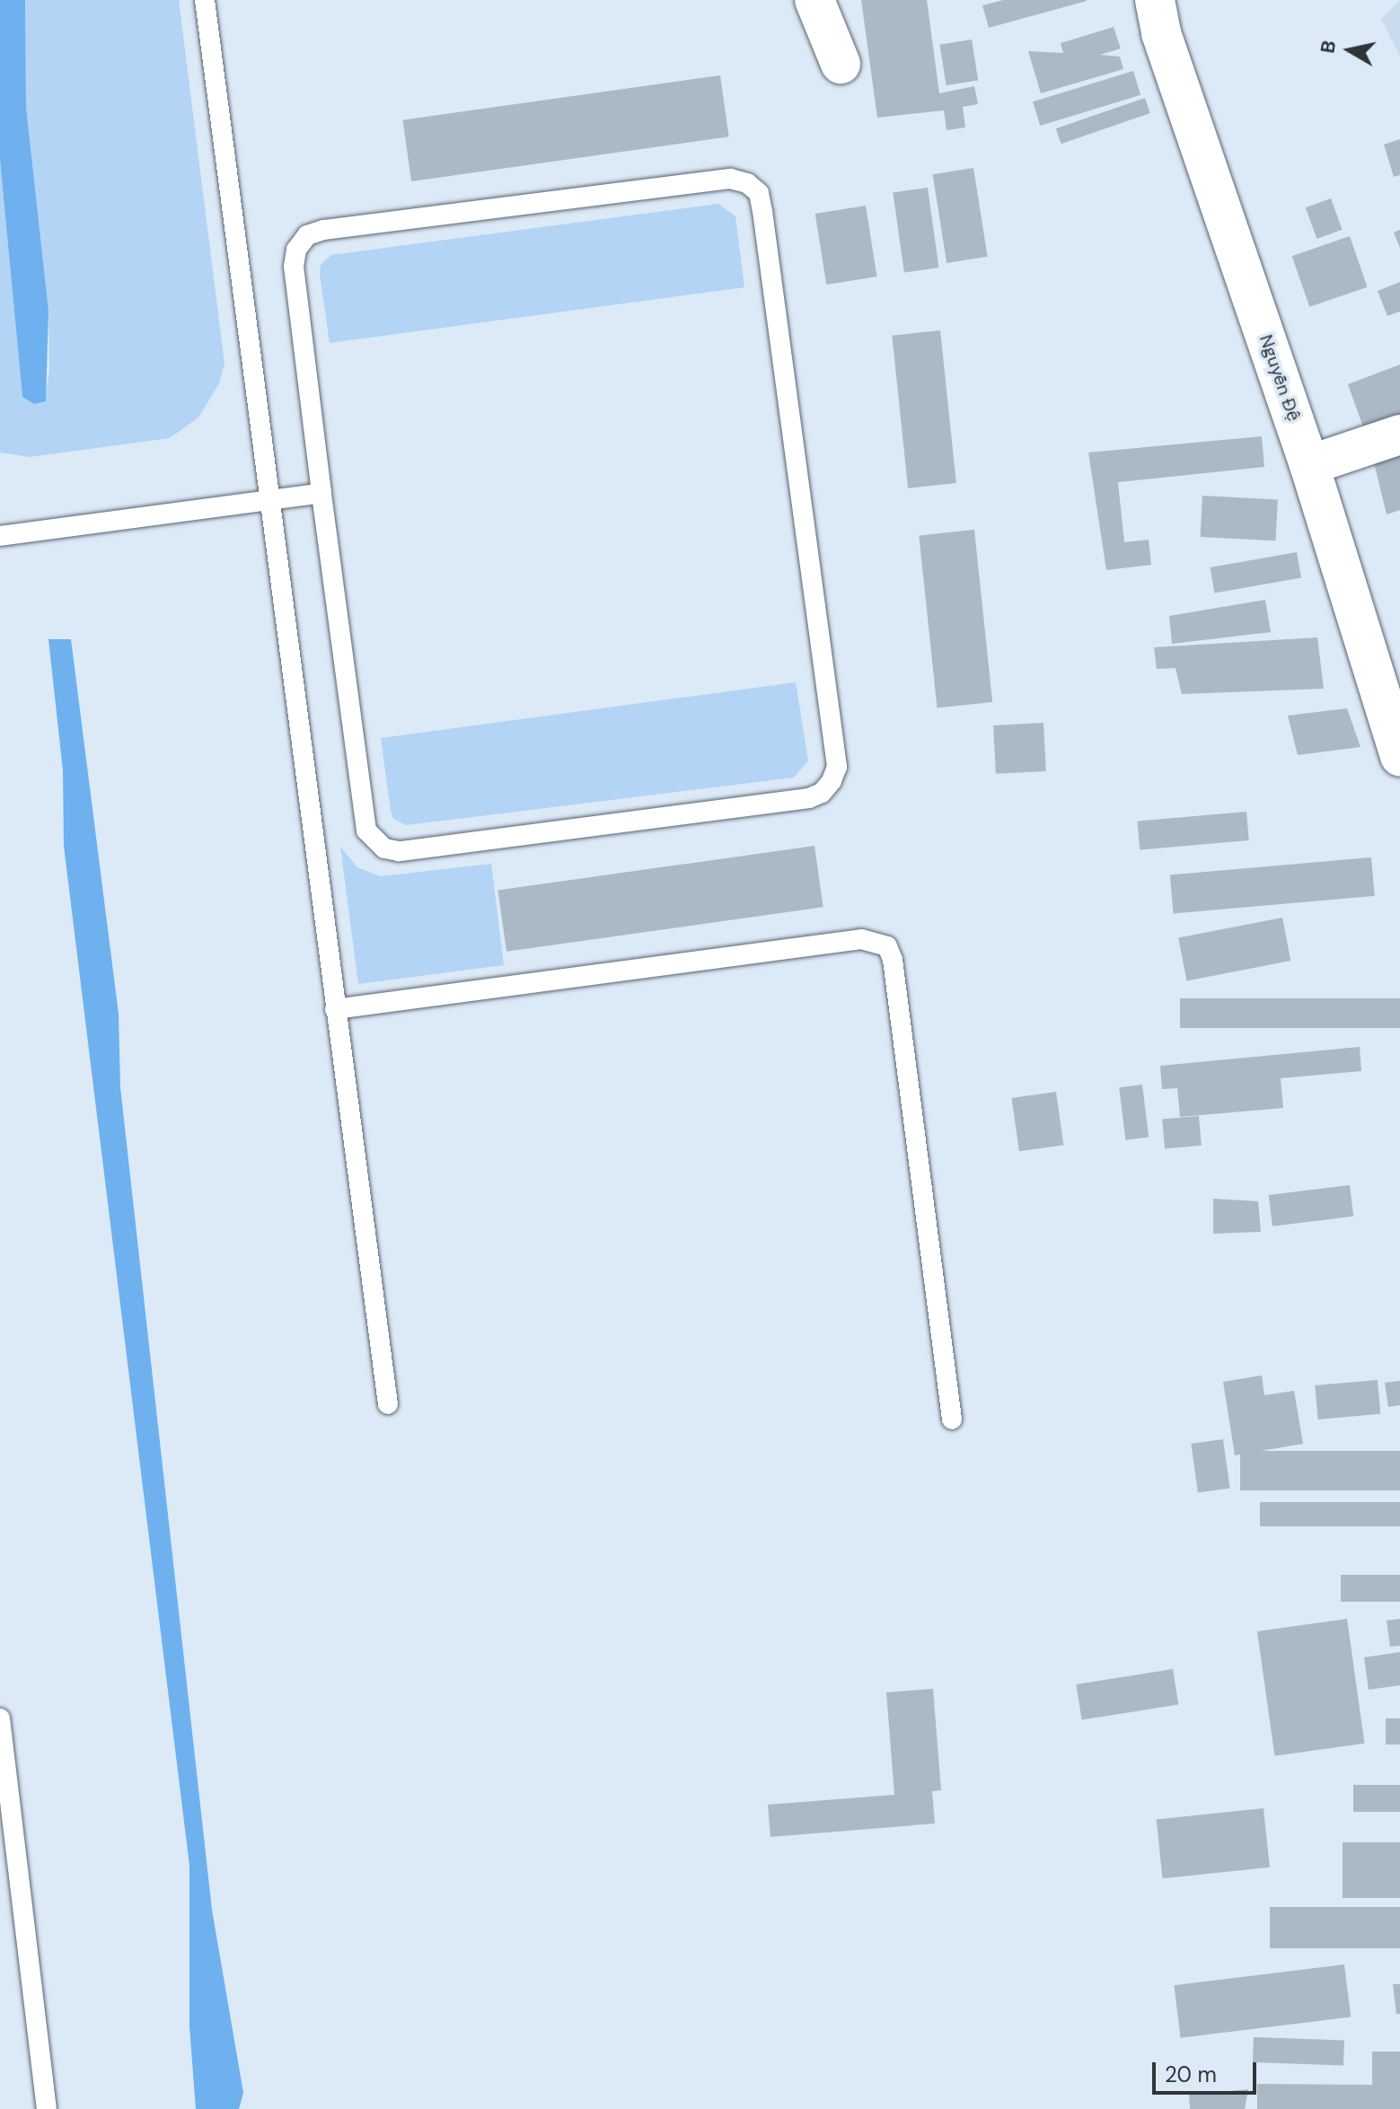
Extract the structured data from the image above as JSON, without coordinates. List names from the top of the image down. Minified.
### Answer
{"streets":{"street":["Nguyễn Đệ"]},"scale_bar":"20 m","north":"left"}
